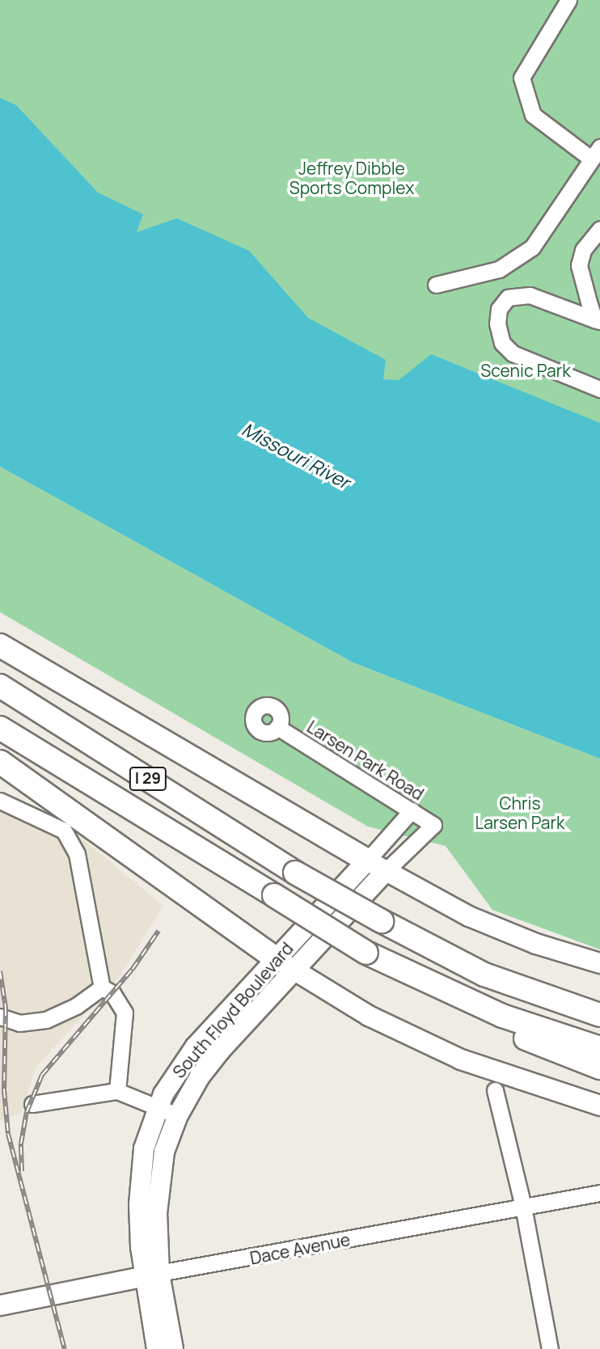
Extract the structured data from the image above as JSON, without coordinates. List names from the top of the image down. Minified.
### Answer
{"streets":{"highway":["I 29"],"main road":["South Floyd Boulevard","Dace Avenue"],"street":["Larsen Park Road"]},"crossings":[["Larsen Park Road","South Floyd Boulevard"],["South Floyd Boulevard","Dace Avenue"]],"water":["Missouri River"],"parks":["Jeffrey Dibble Sports Complex","Scenic Park","Chris Larsen Park"]}
